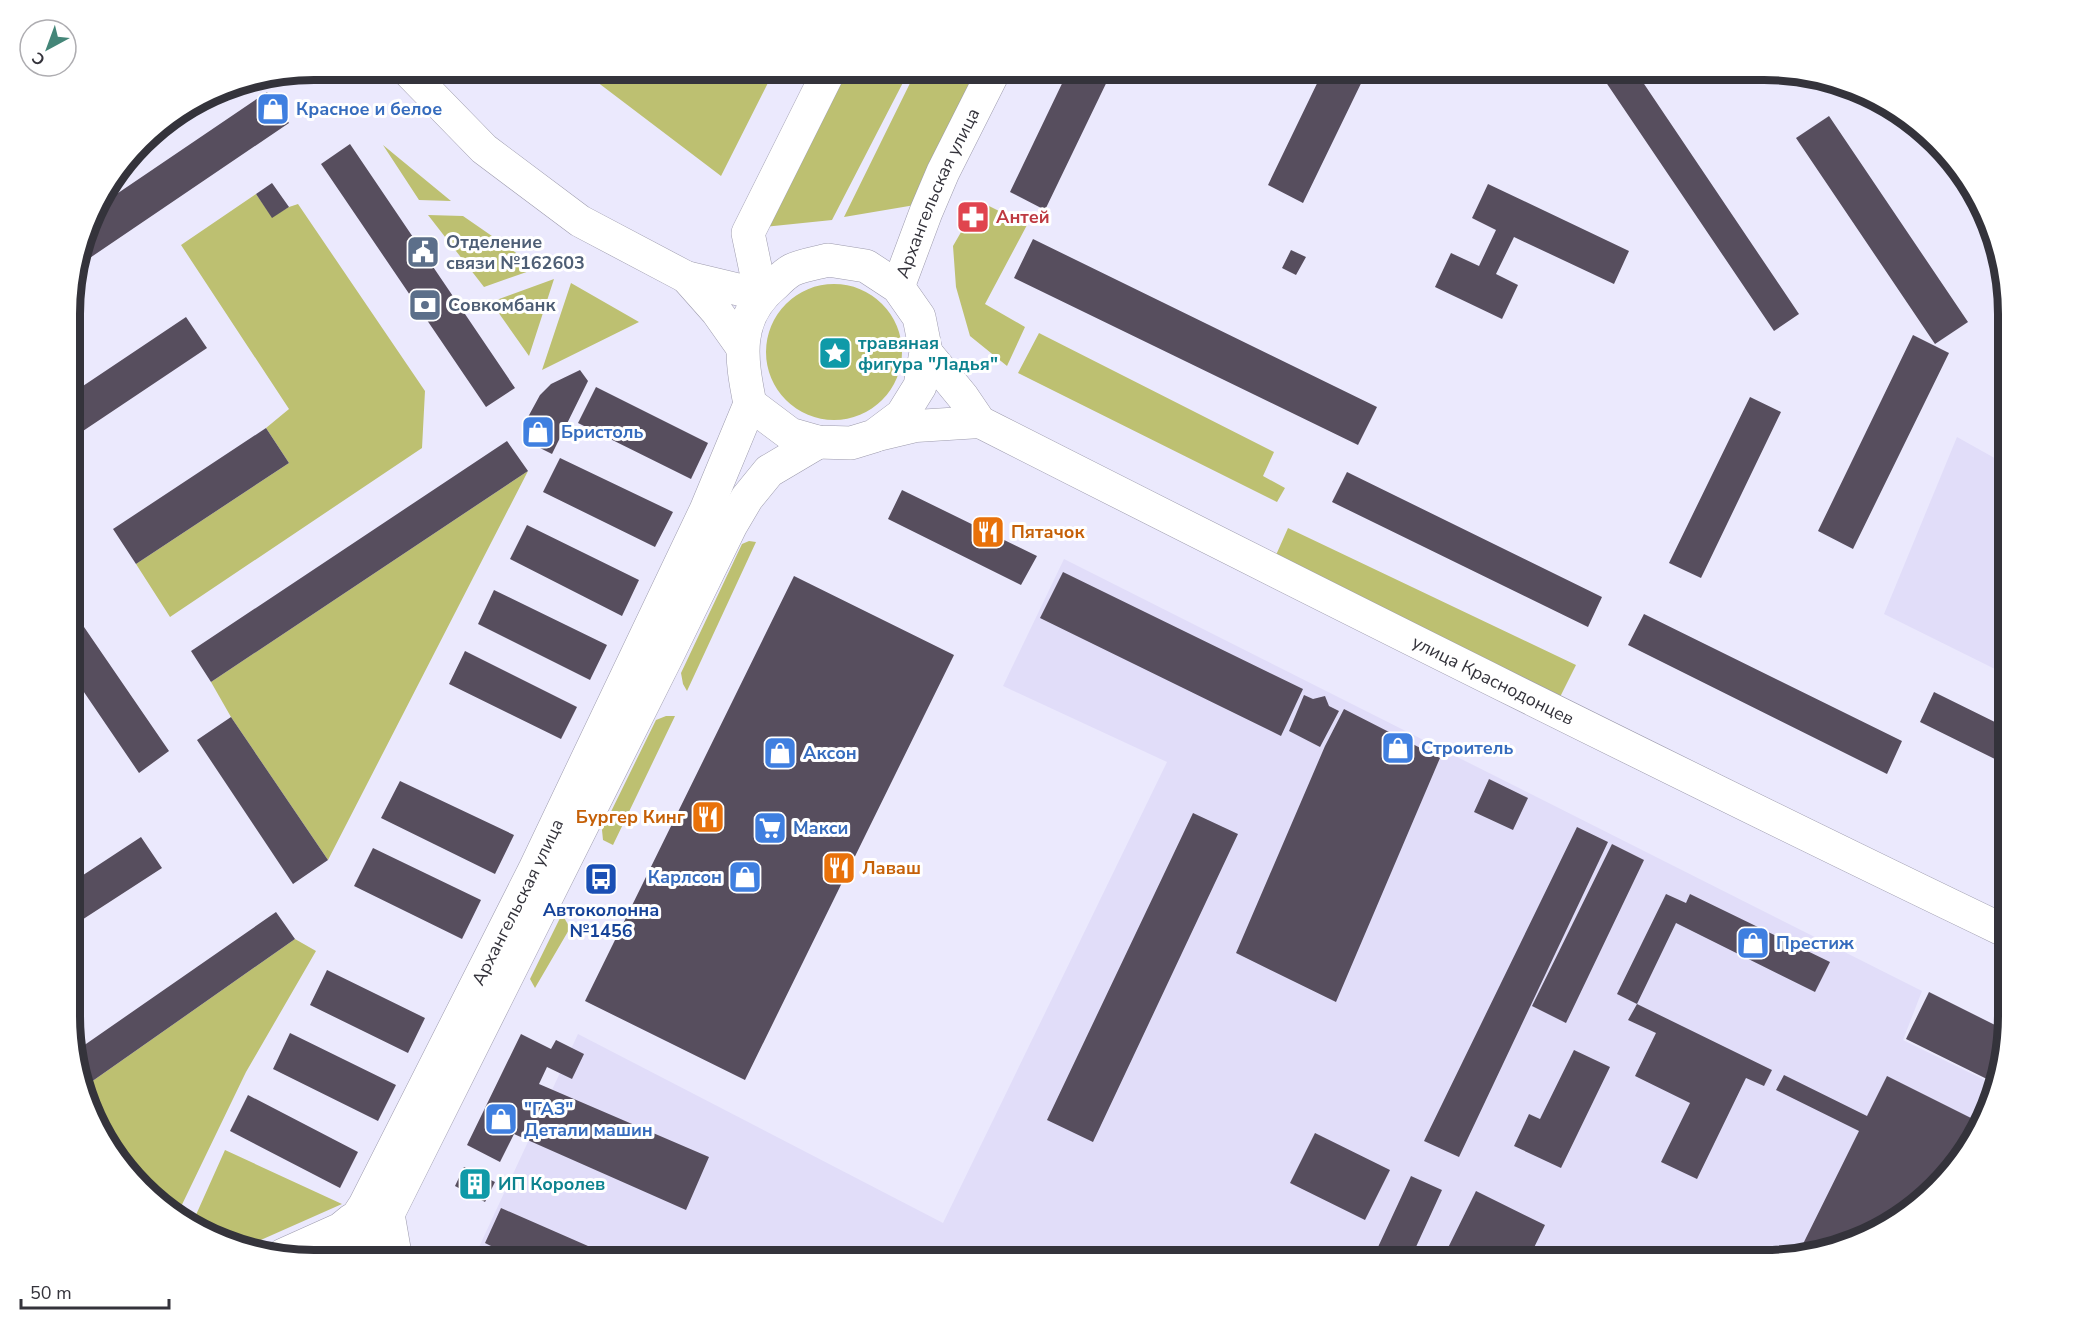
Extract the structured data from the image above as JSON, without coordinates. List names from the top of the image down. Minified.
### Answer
{"streets":{"main road":["Архангельская улица","улица Краснодонцев"]},"crossings":[["Архангельская улица","улица Краснодонцев"]],"places":{"shop":["Красное и белое","Бристоль","Строитель","Аксон","Карлсон","Престиж","\"ГАЗ\" Детали машин"],"pharmacy":["Антей"],"public building":["Отделение связи №162603"],"bank":["Совкомбанк"],"place":["травяная фигура \"Ладья\""],"restaurant":["Пятачок","Бургер Кинг","Лаваш"],"supermarket":["Макси"],"bus stop":["Автоколонна №1456"],"building":["ИП Королев"]},"scale_bar":"50 m","north":"bottom left"}
